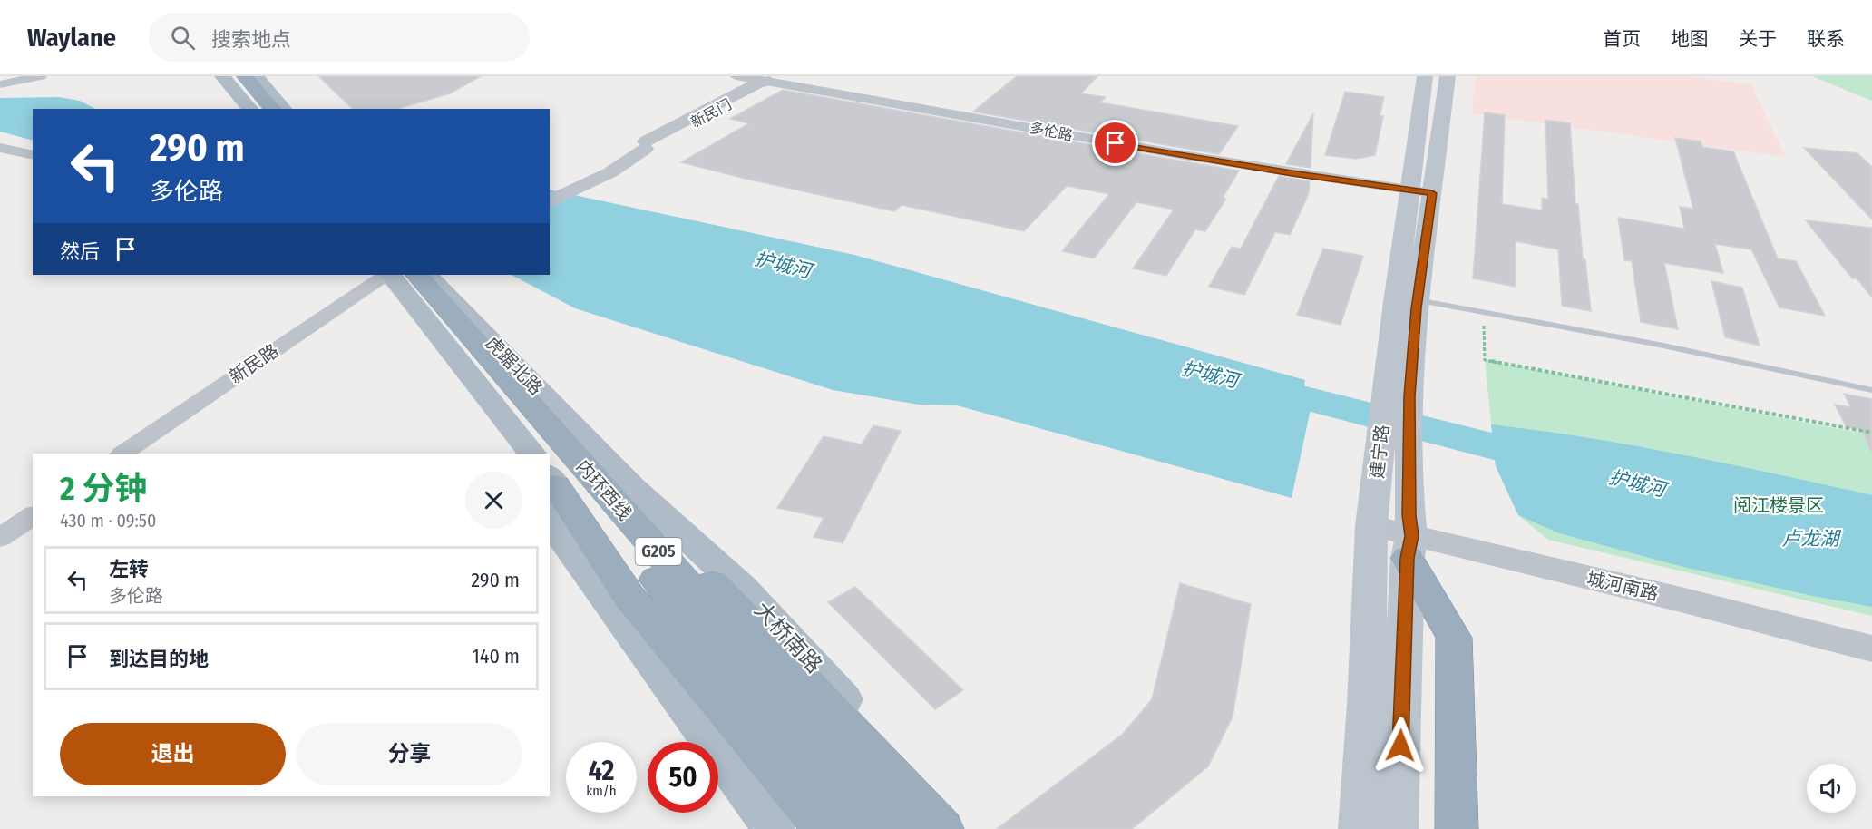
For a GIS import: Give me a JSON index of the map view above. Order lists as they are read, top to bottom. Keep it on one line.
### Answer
{"streets":{"highway":["内环西线","G205"],"main road":["虎踞北路","建宁路","大桥南路"],"street":["新民门","多伦路","新民路","城河南路"]},"crossings":[["新民门","多伦路"],["多伦路","建宁路"],["虎踞北路","大桥南路"],["建宁路","城河南路"]],"water":["护城河","卢龙湖"],"parks":["阅江楼景区"],"page":{"header":"Waylane","search":"搜索地点","nav":["首页","地图","关于","联系"],"turn":["290 m","多伦路"],"then":"然后","heading":["2 分钟","430 m · 09:50"],"list":[{"name":"左转","note":"多伦路","value":"290 m"},{"name":"到达目的地","value":"140 m"}],"buttons":["退出","分享"],"speed":"42 km/h","limit":"50"}}
